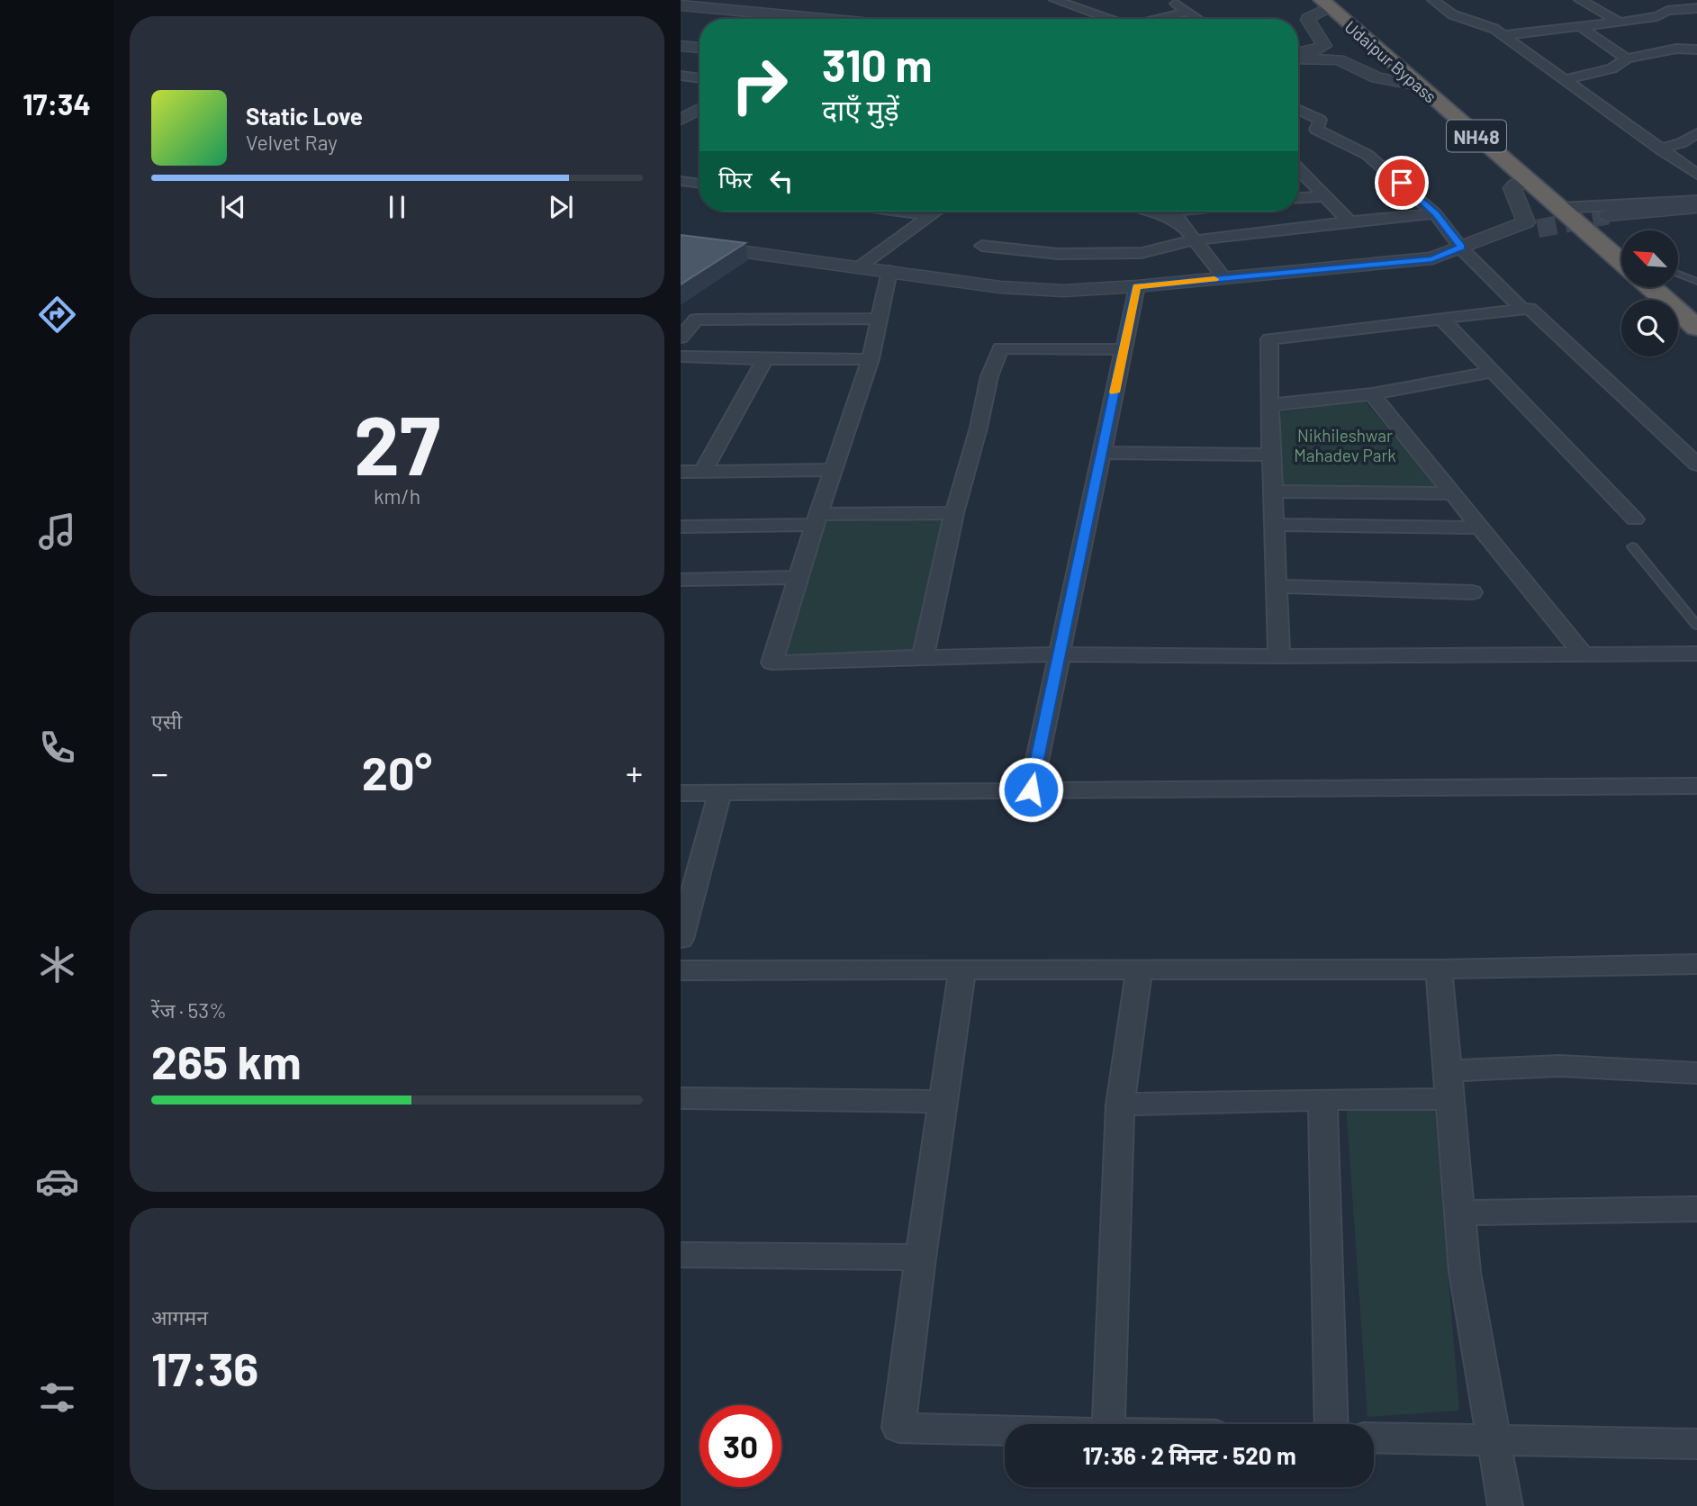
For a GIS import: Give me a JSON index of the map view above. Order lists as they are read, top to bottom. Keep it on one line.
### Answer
{"streets":{"highway":["Udaipur Bypass","NH48"]},"parks":["Nikhileshwar Mahadev Park"],"north":"top left","page":{"tabs":"17:34","turn":["310 m","दाएँ मुड़ें"],"song":["Static Love","Velvet Ray"],"then":"फिर","tile":[["27","km/h"],"एसी",["रेंज · 53%","265 km"],["आगमन","17:36"]],"heat":["−","20°","+"],"limit":"30","trip":"17:36 · 2 मिनट · 520 m"}}
